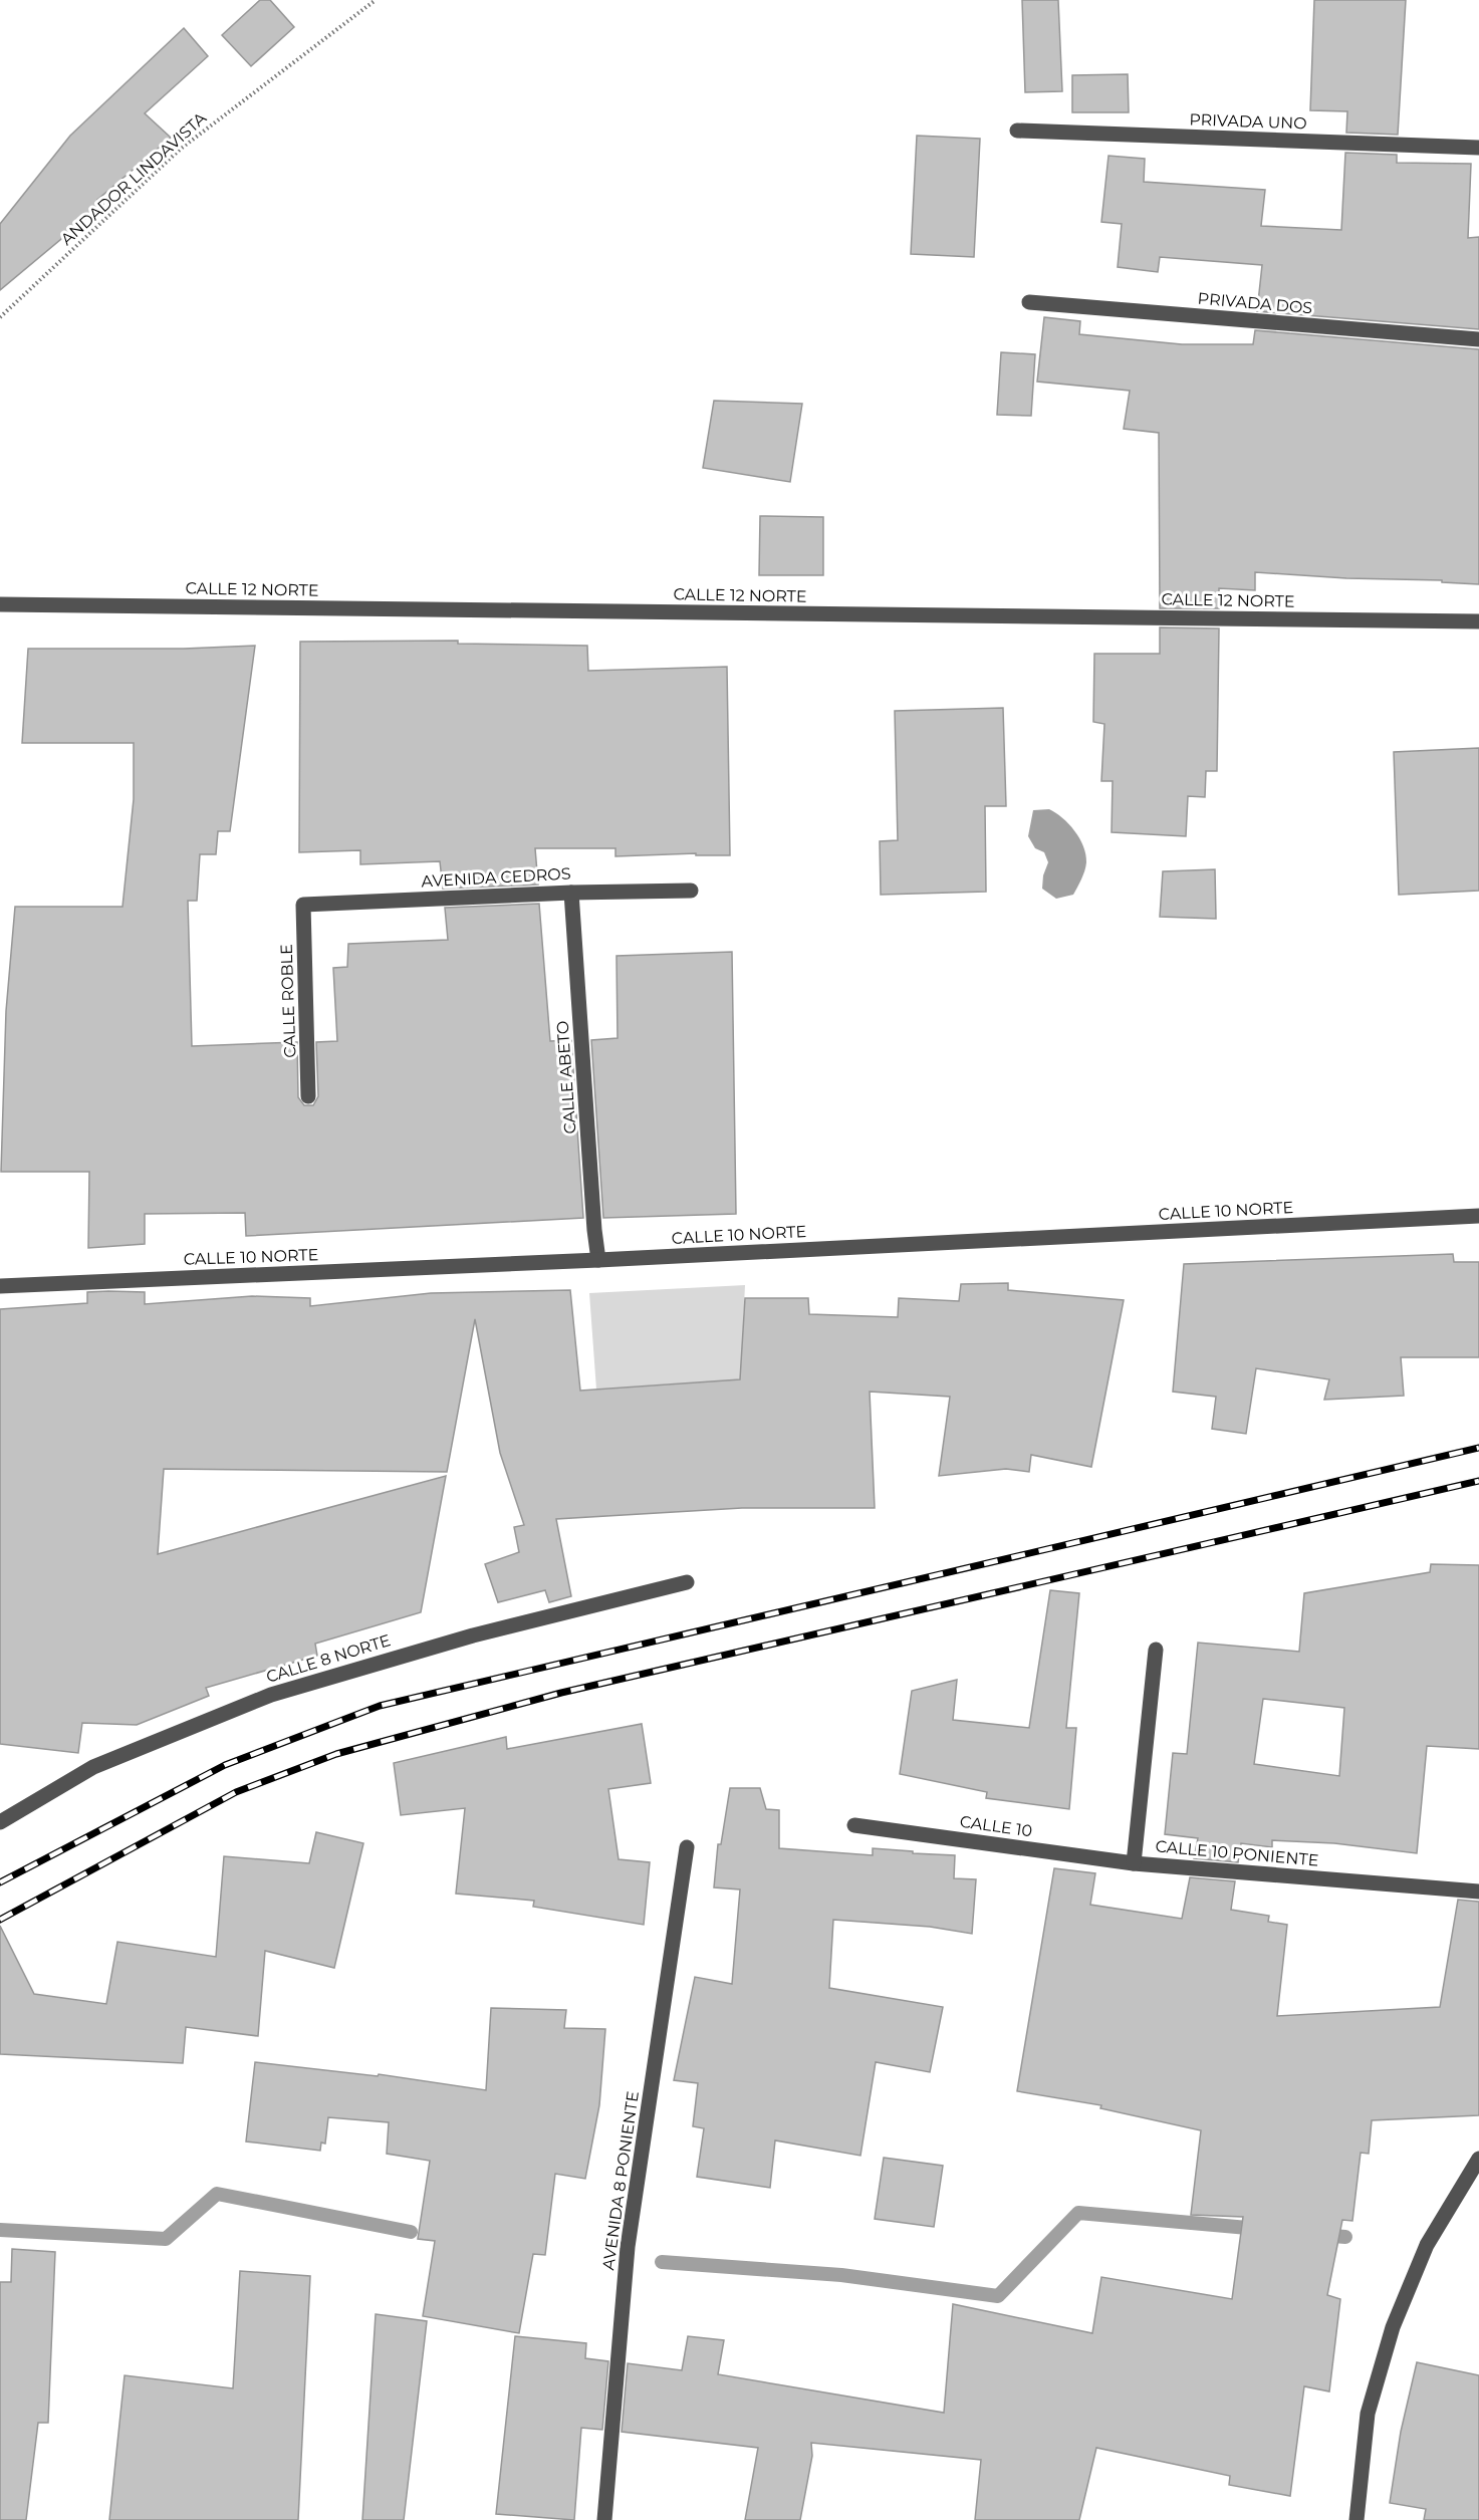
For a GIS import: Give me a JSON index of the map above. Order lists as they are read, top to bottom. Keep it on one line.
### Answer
{"streets":{"street":["PRIVADA UNO","PRIVADA DOS","CALLE 12 NORTE","AVENIDA CEDROS","CALLE ROBLE","CALLE ABETO","CALLE 10 NORTE","CALLE 8 NORTE","CALLE 10","CALLE 10 PONIENTE","AVENIDA 8 PONIENTE"],"path":["ANDADOR LINDAVISTA"]},"crossings":[["AVENIDA CEDROS","CALLE ROBLE"],["AVENIDA CEDROS","CALLE ABETO"],["CALLE ABETO","CALLE 10 NORTE"],["CALLE 10","CALLE 10 PONIENTE"]]}
